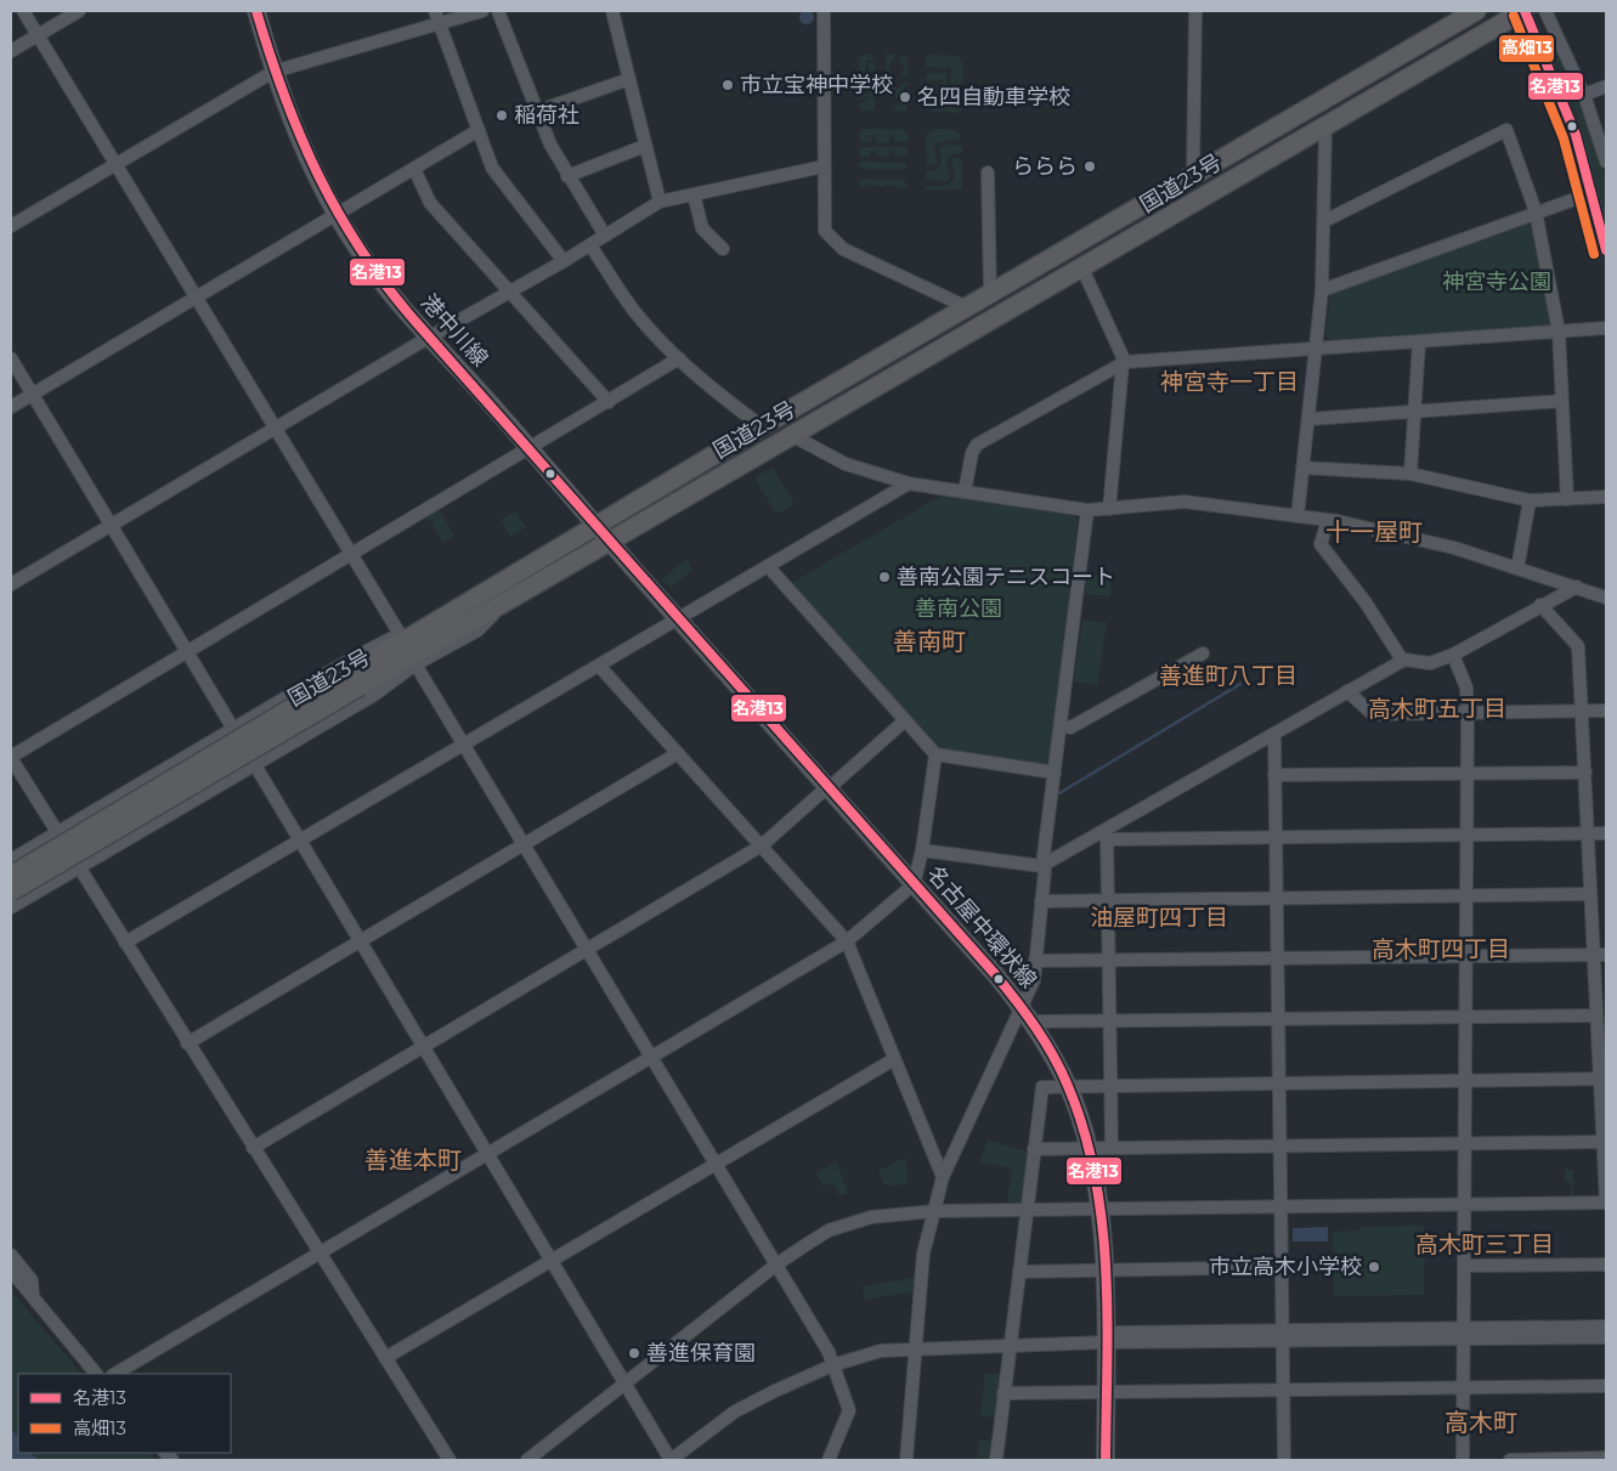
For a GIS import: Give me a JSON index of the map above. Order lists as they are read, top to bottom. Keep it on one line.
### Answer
{"streets":{"highway":["国道23号"],"main road":["港中川線","名古屋中環状線"]},"crossings":[["国道23号","港中川線"],["国道23号","名古屋中環状線"],["港中川線","名古屋中環状線"]],"districts":["神宮寺一丁目","十一屋町","善南町","善進町八丁目","高木町五丁目","油屋町四丁目","高木町四丁目","善進本町","高木町三丁目","高木町"],"parks":["神宮寺公園","善南公園"],"places":["市立宝神中学校","名四自動車学校","稲荷社","ららら","善南公園テニスコート","市立高木小学校","善進保育園"],"lines":["transit line 名港13","transit line 高畑13"],"legend":["名港13","高畑13"]}
